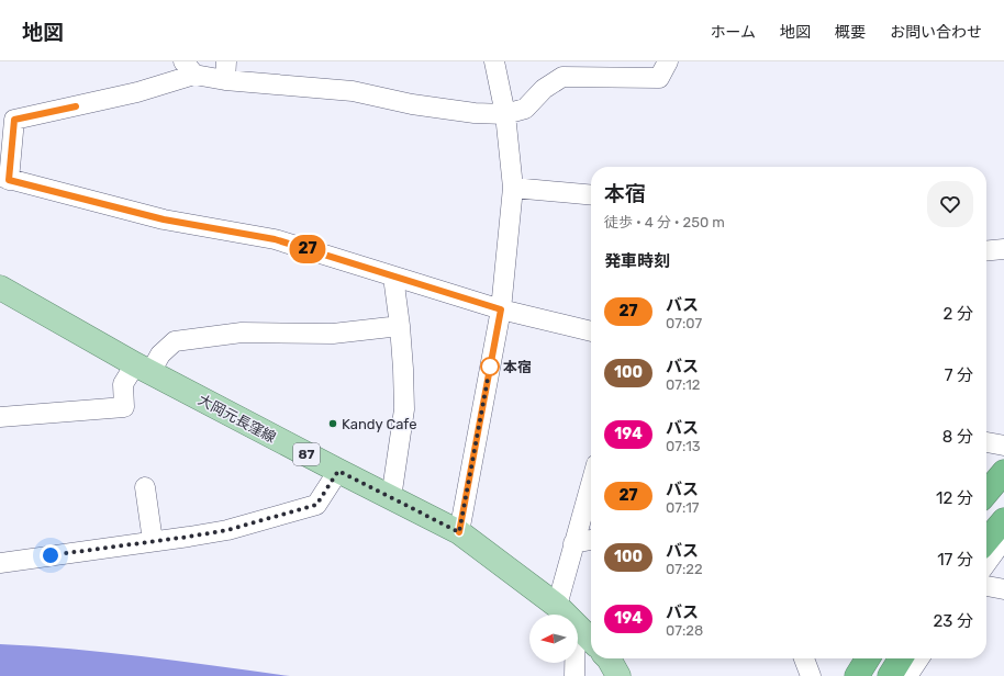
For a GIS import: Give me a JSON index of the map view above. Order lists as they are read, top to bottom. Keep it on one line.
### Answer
{"streets":{"main road":["大岡元長窪線","87"]},"places":["本宿","Kandy Cafe"],"lines":["bus line 27"],"north":"left","page":{"header":"地図","nav":["ホーム","地図","概要","お問い合わせ"],"on_map":"27","heading":[["本宿","徒歩 · 4 分 · 250 m"],"発車時刻"],"list":[{"mark":"27","name":"バス","note":"07:07","value":"2 分"},{"mark":"100","name":"バス","note":"07:12","value":"7 分"},{"mark":"194","name":"バス","note":"07:13","value":"8 分"},{"mark":"27","name":"バス","note":"07:17","value":"12 分"},{"mark":"100","name":"バス","note":"07:22","value":"17 分"},{"mark":"194","name":"バス","note":"07:28","value":"23 分"}]}}
